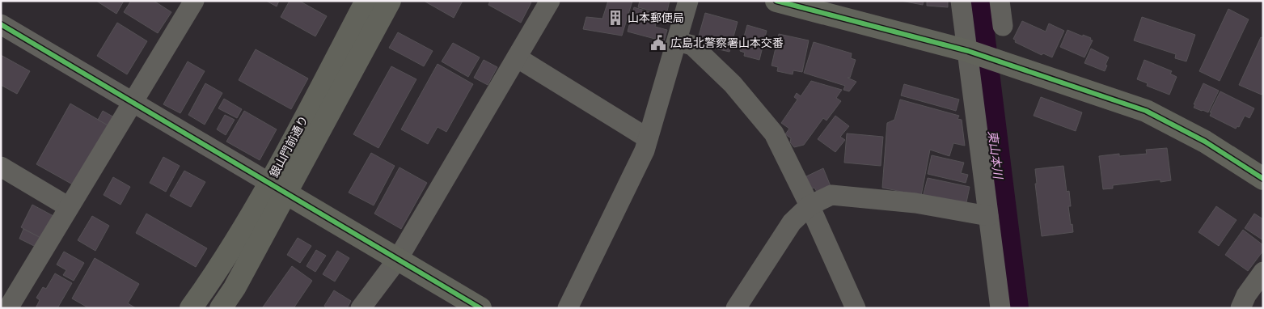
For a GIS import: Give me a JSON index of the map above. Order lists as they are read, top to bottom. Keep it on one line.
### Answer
{"streets":{"street":["銀山門前通り"]},"water":["東山本川"],"places":{"building":["山本郵便局"],"public building":["広島北警察署山本交番"]}}
